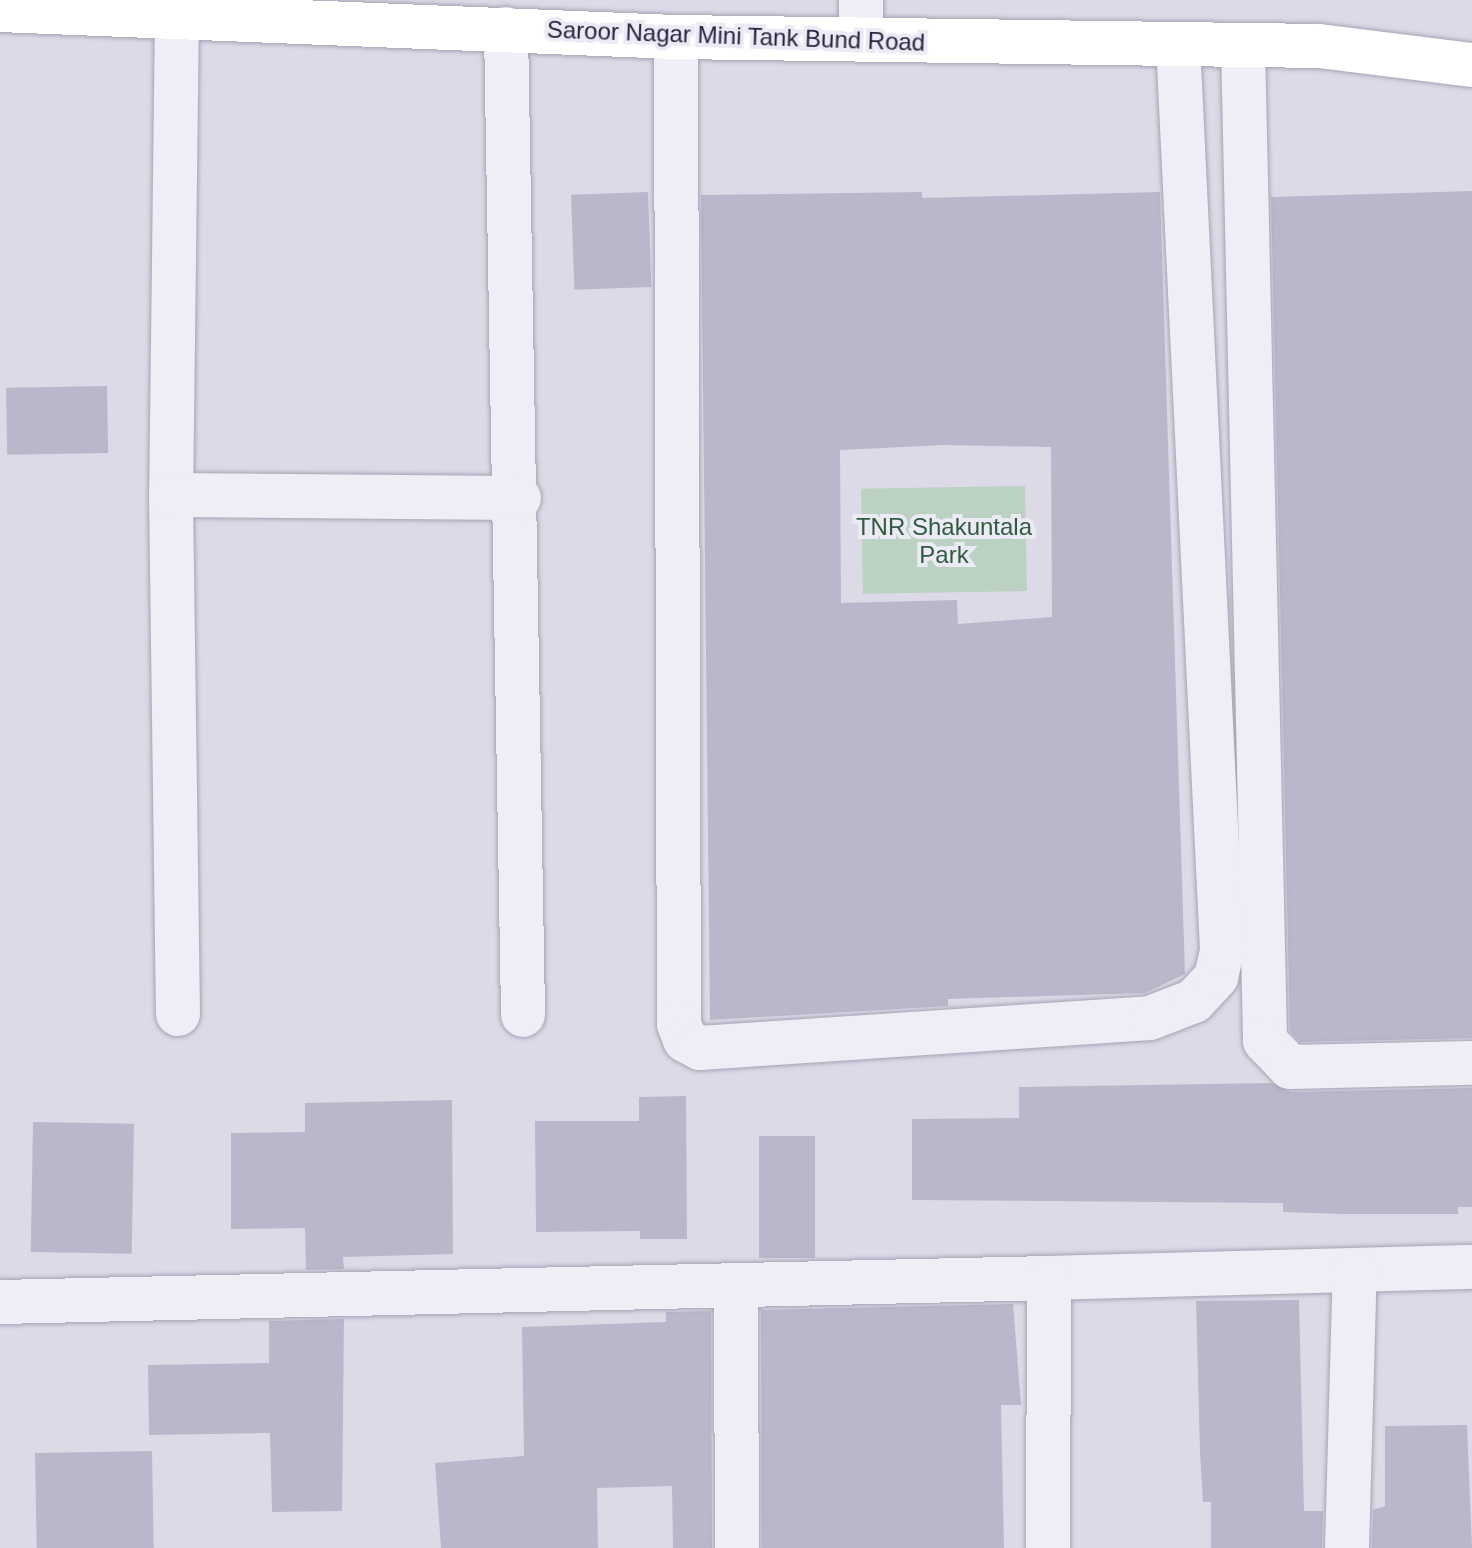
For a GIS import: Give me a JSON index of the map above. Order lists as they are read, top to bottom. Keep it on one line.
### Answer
{"streets":{"main road":["Saroor Nagar Mini Tank Bund Road"]},"parks":["TNR Shakuntala Park"]}
